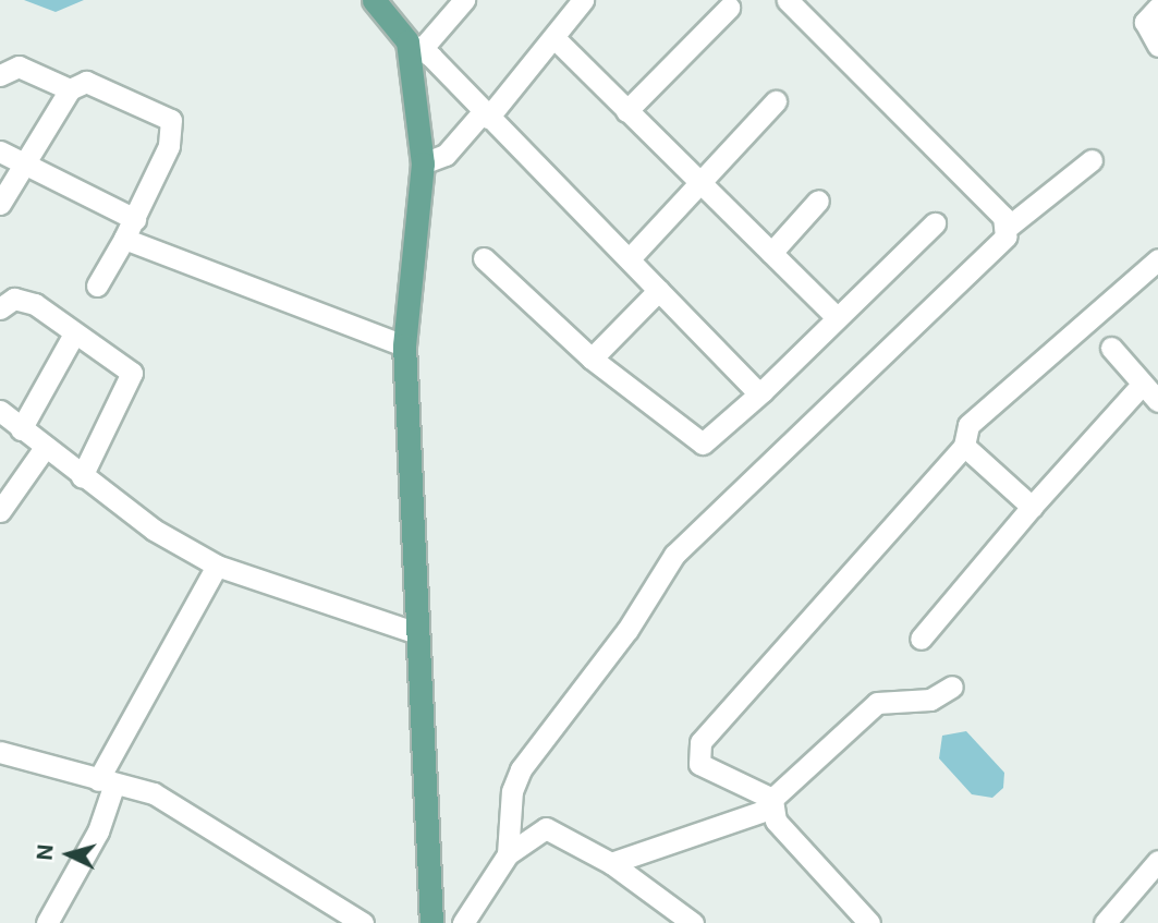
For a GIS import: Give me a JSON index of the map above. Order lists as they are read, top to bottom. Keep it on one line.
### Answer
{"north":"left"}
